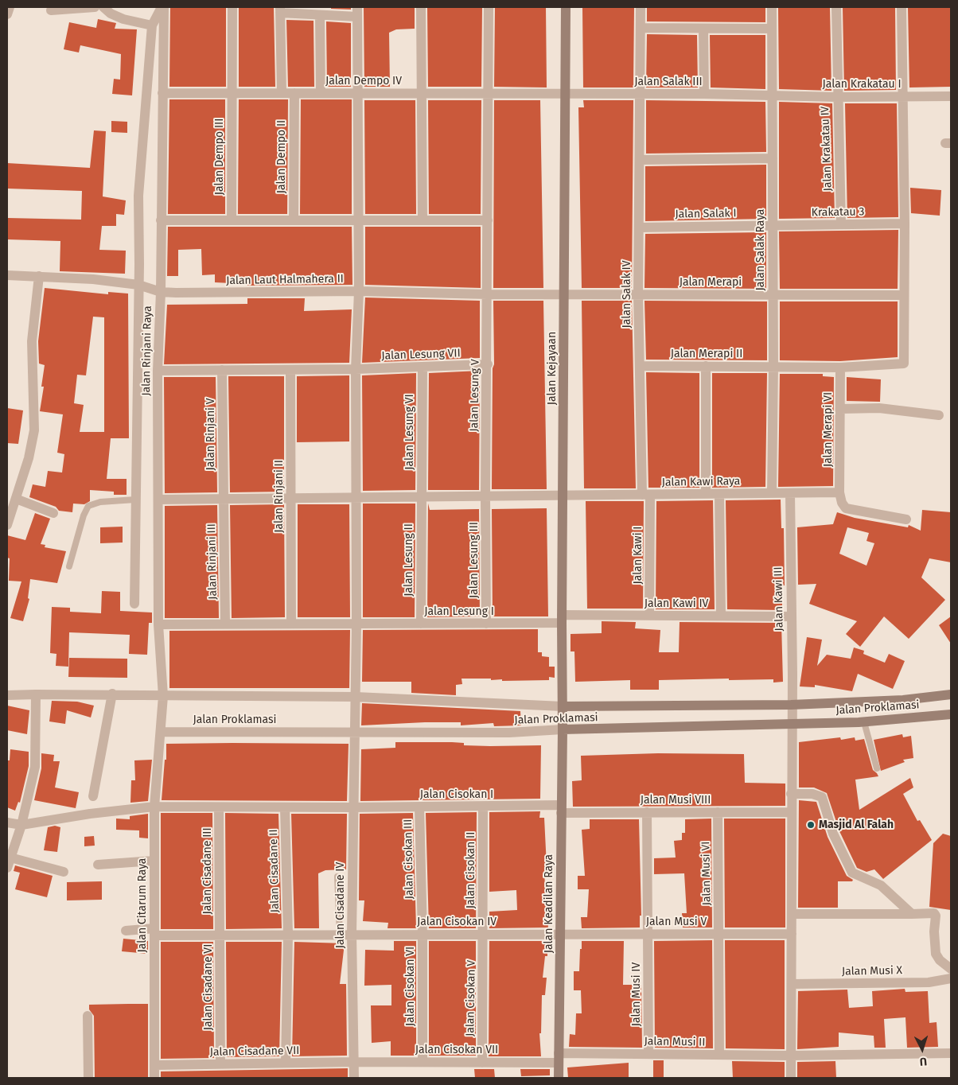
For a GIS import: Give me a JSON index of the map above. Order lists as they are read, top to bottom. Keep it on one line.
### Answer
{"streets":{"street":["Jalan Dempo IV","Jalan Salak III","Jalan Krakatau I","Jalan Krakatau IV","Jalan Dempo III","Jalan Dempo II","Krakatau 3","Jalan Salak I","Jalan Salak Raya","Jalan Laut Halmahera II","Jalan Merapi","Jalan Salak IV","Jalan Rinjani Raya","Jalan Merapi II","Jalan Lesung VII","Jalan Kejayaan","Jalan Lesung V","Jalan Merapi VI","Jalan Lesung VI","Jalan Rinjani V","Jalan Kawi Raya","Jalan Rinjani II","Jalan Kawi I","Jalan Lesung II","Jalan Lesung III","Jalan Rinjani III","Jalan Kawi III","Jalan Kawi IV","Jalan Lesung I","Jalan Proklamasi","Jalan Cisokan I","Jalan Musi VIII","Jalan Cisokan III","Jalan Cisokan II","Jalan Cisadane III","Jalan Cisadane II","Jalan Musi VI","Jalan Keadilan Raya","Jalan Citarum Raya","Jalan Cisadane IV","Jalan Cisokan IV","Jalan Musi V","Jalan Musi X","Jalan Cisokan VI","Jalan Cisadane VI","Jalan Musi IV","Jalan Cisokan V","Jalan Musi II","Jalan Cisokan VII","Jalan Cisadane VII"]},"crossings":[["Jalan Dempo IV","Jalan Salak III"],["Jalan Dempo IV","Jalan Dempo III"],["Jalan Dempo IV","Jalan Dempo II"],["Jalan Dempo IV","Jalan Rinjani Raya"],["Jalan Dempo IV","Jalan Kejayaan"],["Jalan Dempo IV","Jalan Lesung V"],["Jalan Dempo IV","Jalan Cisadane IV"],["Jalan Salak III","Jalan Krakatau I"],["Jalan Salak III","Jalan Salak Raya"],["Jalan Salak III","Jalan Salak IV"],["Jalan Salak III","Jalan Kejayaan"],["Jalan Krakatau I","Jalan Krakatau IV"],["Jalan Krakatau I","Jalan Salak Raya"],["Jalan Krakatau IV","Krakatau 3"],["Krakatau 3","Jalan Salak I"],["Krakatau 3","Jalan Salak Raya"],["Jalan Salak I","Jalan Salak Raya"],["Jalan Salak I","Jalan Salak IV"],["Jalan Salak Raya","Jalan Merapi"],["Jalan Salak Raya","Jalan Merapi II"],["Jalan Salak Raya","Jalan Kawi Raya"],["Jalan Laut Halmahera II","Jalan Merapi"],["Jalan Laut Halmahera II","Jalan Rinjani Raya"],["Jalan Laut Halmahera II","Jalan Kejayaan"],["Jalan Laut Halmahera II","Jalan Lesung V"],["Jalan Laut Halmahera II","Jalan Cisadane IV"],["Jalan Merapi","Jalan Salak IV"],["Jalan Merapi","Jalan Merapi II"],["Jalan Merapi","Jalan Kejayaan"],["Jalan Salak IV","Jalan Merapi II"],["Jalan Salak IV","Jalan Kawi Raya"],["Jalan Salak IV","Jalan Kawi I"],["Jalan Rinjani Raya","Jalan Lesung VII"],["Jalan Rinjani Raya","Jalan Kawi Raya"],["Jalan Rinjani Raya","Jalan Lesung I"],["Jalan Rinjani Raya","Jalan Proklamasi"],["Jalan Rinjani Raya","Jalan Citarum Raya"],["Jalan Merapi II","Jalan Merapi VI"],["Jalan Lesung VII","Jalan Lesung V"],["Jalan Lesung VII","Jalan Lesung VI"],["Jalan Lesung VII","Jalan Rinjani V"],["Jalan Lesung VII","Jalan Rinjani II"],["Jalan Lesung VII","Jalan Cisadane IV"],["Jalan Kejayaan","Jalan Kawi Raya"],["Jalan Kejayaan","Jalan Kawi IV"],["Jalan Kejayaan","Jalan Lesung I"],["Jalan Kejayaan","Jalan Proklamasi"],["Jalan Kejayaan","Jalan Keadilan Raya"],["Jalan Lesung V","Jalan Kawi Raya"],["Jalan Lesung V","Jalan Lesung III"],["Jalan Merapi VI","Jalan Kawi Raya"],["Jalan Lesung VI","Jalan Kawi Raya"],["Jalan Lesung VI","Jalan Lesung II"],["Jalan Rinjani V","Jalan Kawi Raya"],["Jalan Rinjani V","Jalan Rinjani III"],["Jalan Kawi Raya","Jalan Rinjani II"],["Jalan Kawi Raya","Jalan Kawi I"],["Jalan Kawi Raya","Jalan Lesung II"],["Jalan Kawi Raya","Jalan Lesung III"],["Jalan Kawi Raya","Jalan Rinjani III"],["Jalan Kawi Raya","Jalan Kawi III"],["Jalan Kawi Raya","Jalan Cisadane IV"],["Jalan Rinjani II","Jalan Lesung I"],["Jalan Kawi I","Jalan Kawi IV"],["Jalan Lesung II","Jalan Lesung I"],["Jalan Lesung III","Jalan Lesung I"],["Jalan Rinjani III","Jalan Lesung I"],["Jalan Kawi III","Jalan Kawi IV"],["Jalan Kawi III","Jalan Proklamasi"],["Jalan Kawi III","Jalan Musi VIII"],["Jalan Kawi III","Jalan Musi V"],["Jalan Kawi III","Jalan Musi X"],["Jalan Kawi III","Jalan Musi II"],["Jalan Kawi IV","Jalan Lesung I"],["Jalan Lesung I","Jalan Cisadane IV"],["Jalan Proklamasi","Jalan Keadilan Raya"],["Jalan Proklamasi","Jalan Citarum Raya"],["Jalan Proklamasi","Jalan Cisadane IV"],["Jalan Cisokan I","Jalan Musi VIII"],["Jalan Cisokan I","Jalan Cisokan III"],["Jalan Cisokan I","Jalan Cisokan II"],["Jalan Cisokan I","Jalan Cisadane III"],["Jalan Cisokan I","Jalan Cisadane II"],["Jalan Cisokan I","Jalan Keadilan Raya"],["Jalan Cisokan I","Jalan Citarum Raya"],["Jalan Cisokan I","Jalan Cisadane IV"],["Jalan Musi VIII","Jalan Musi VI"],["Jalan Musi VIII","Jalan Keadilan Raya"],["Jalan Musi VIII","Jalan Musi IV"],["Jalan Cisokan III","Jalan Cisokan IV"],["Jalan Cisokan III","Jalan Cisokan VI"],["Jalan Cisokan II","Jalan Cisokan IV"],["Jalan Cisokan II","Jalan Cisokan V"],["Jalan Cisadane III","Jalan Cisokan IV"],["Jalan Cisadane III","Jalan Cisadane VI"],["Jalan Cisadane II","Jalan Cisokan IV"],["Jalan Cisadane II","Jalan Cisadane VII"],["Jalan Musi VI","Jalan Musi V"],["Jalan Musi VI","Jalan Musi II"],["Jalan Keadilan Raya","Jalan Cisokan IV"],["Jalan Keadilan Raya","Jalan Musi V"],["Jalan Keadilan Raya","Jalan Musi II"],["Jalan Keadilan Raya","Jalan Cisokan VII"],["Jalan Citarum Raya","Jalan Cisokan IV"],["Jalan Citarum Raya","Jalan Cisadane VII"],["Jalan Cisadane IV","Jalan Cisokan IV"],["Jalan Cisadane IV","Jalan Cisokan VII"],["Jalan Cisadane IV","Jalan Cisadane VII"],["Jalan Cisokan IV","Jalan Musi V"],["Jalan Cisokan IV","Jalan Cisokan VI"],["Jalan Cisokan IV","Jalan Cisadane VI"],["Jalan Cisokan IV","Jalan Cisokan V"],["Jalan Musi V","Jalan Musi IV"],["Jalan Cisokan VI","Jalan Cisokan VII"],["Jalan Cisadane VI","Jalan Cisadane VII"],["Jalan Musi IV","Jalan Musi II"],["Jalan Cisokan V","Jalan Cisokan VII"],["Jalan Musi II","Jalan Cisokan VII"],["Jalan Cisokan VII","Jalan Cisadane VII"]],"places":["Masjid Al Falah"],"north":"bottom"}
